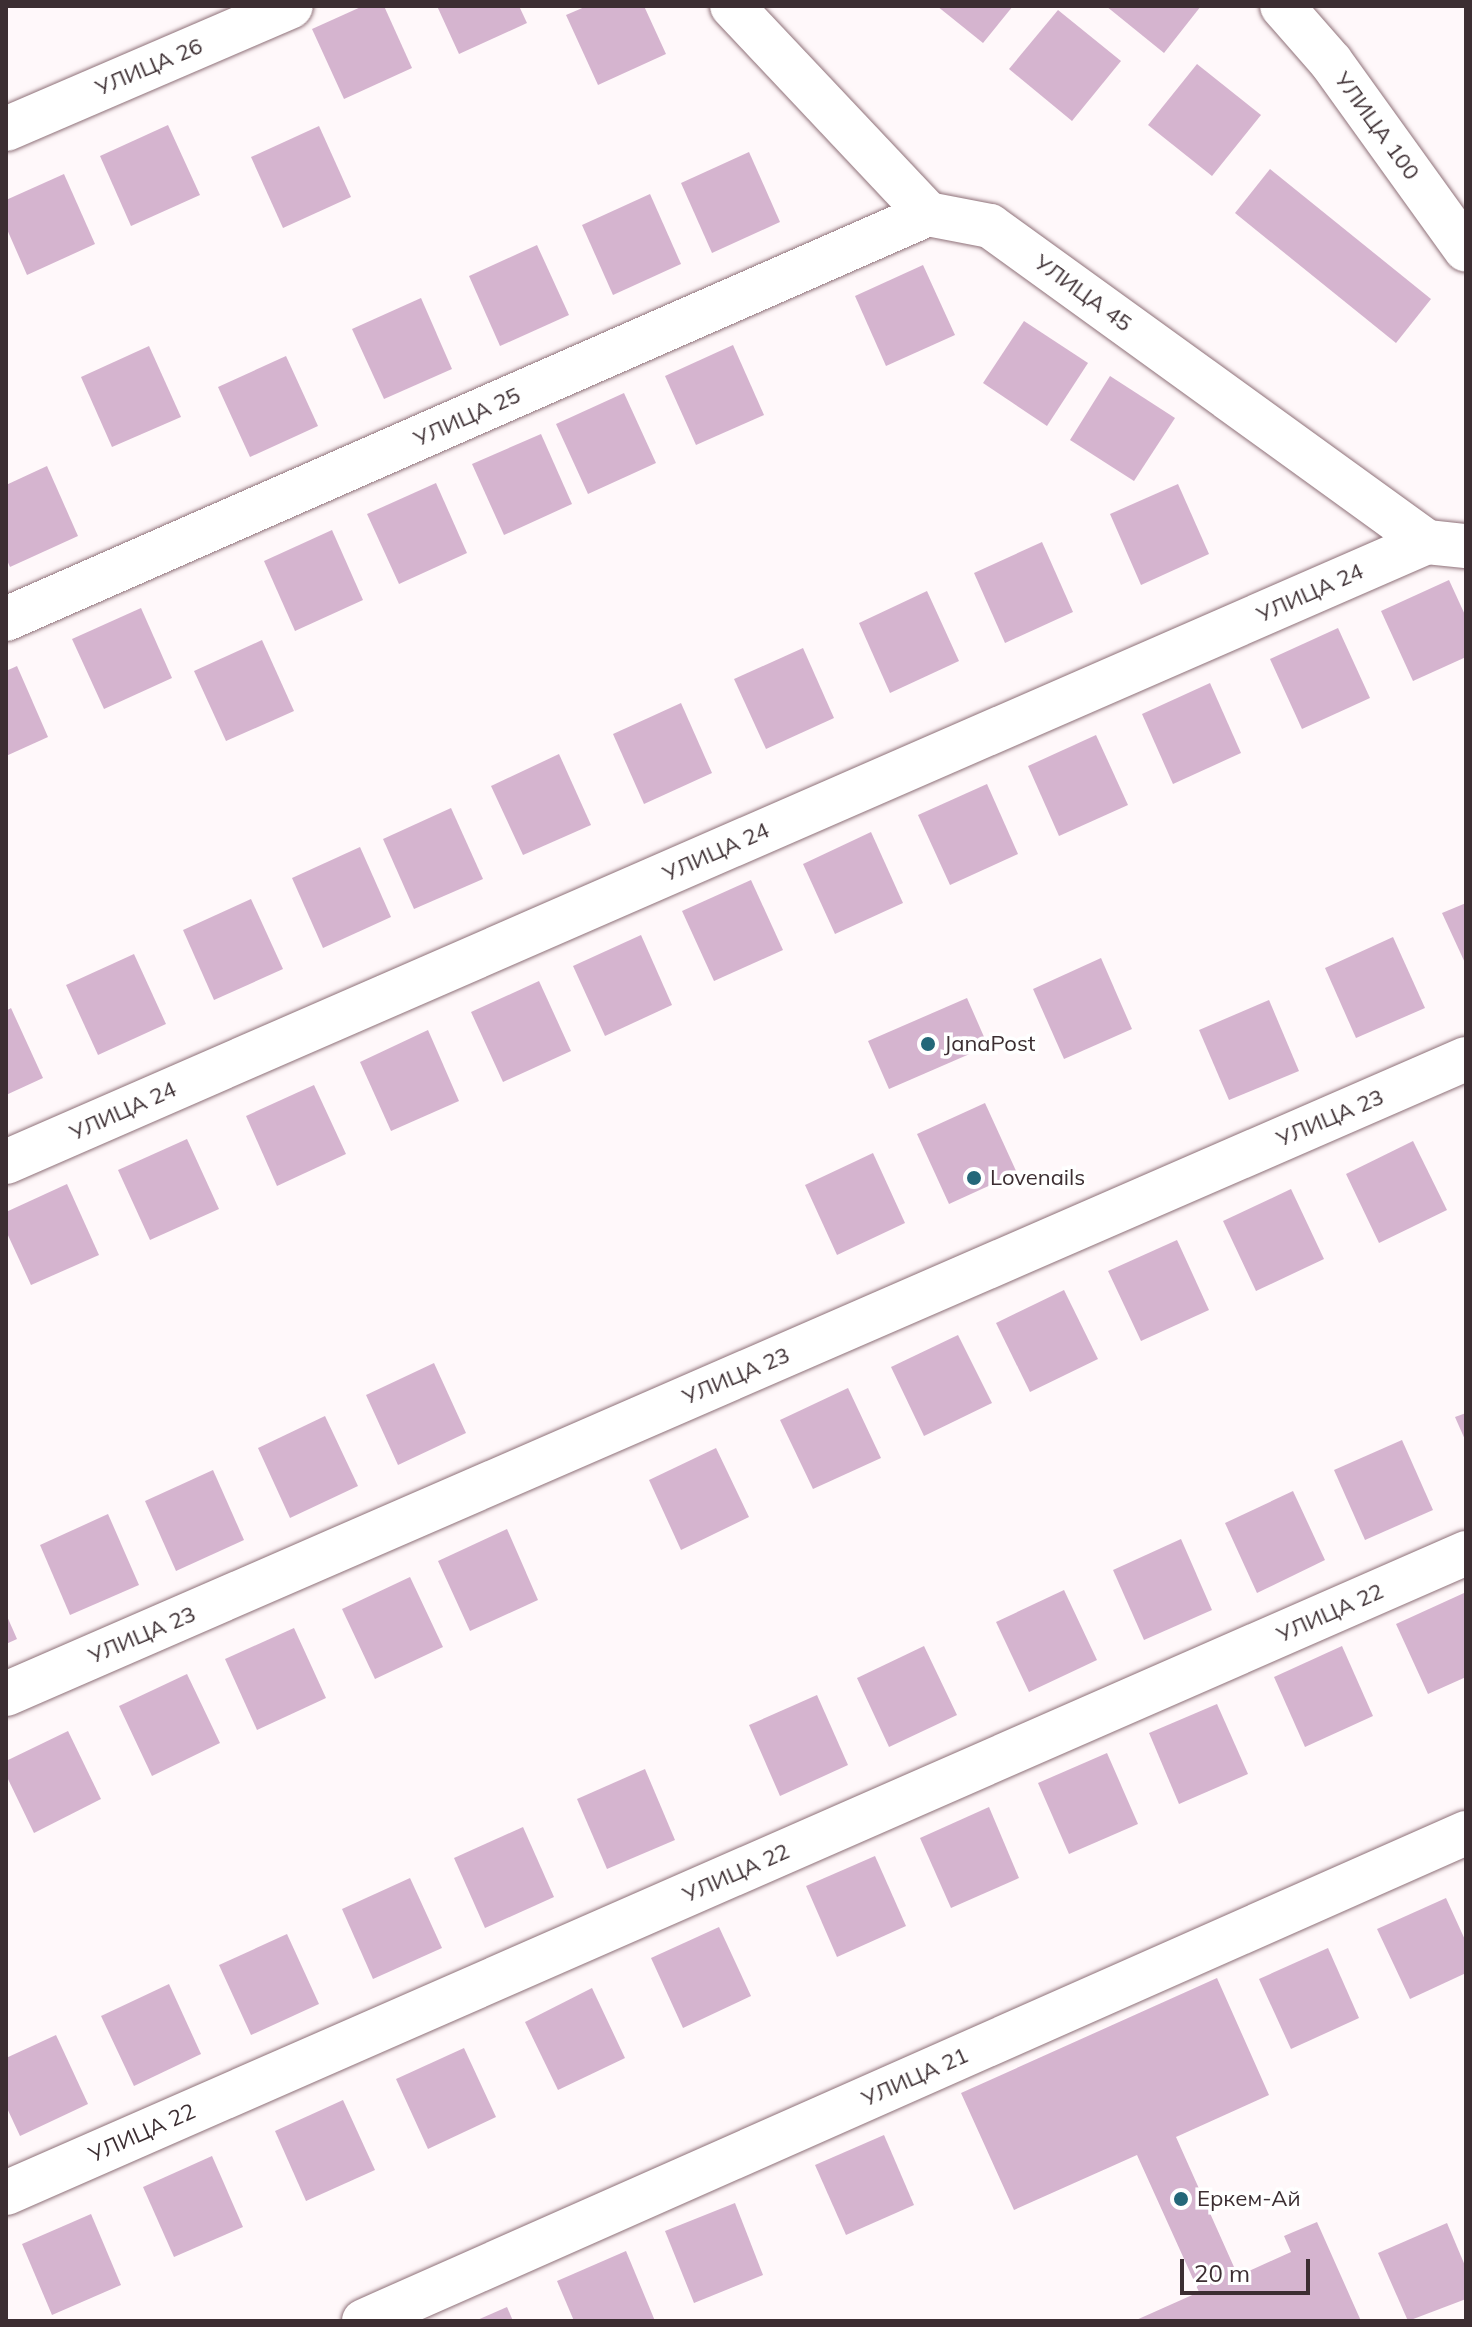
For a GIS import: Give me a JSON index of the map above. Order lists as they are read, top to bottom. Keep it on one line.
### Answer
{"streets":{"street":["УЛИЦА 26","УЛИЦА 100","УЛИЦА 45","УЛИЦА 25","УЛИЦА 24","УЛИЦА 23","УЛИЦА 22","УЛИЦА 21"]},"crossings":[["УЛИЦА 45","УЛИЦА 25"],["УЛИЦА 45","УЛИЦА 24"]],"places":["JanaPost","Lovenails","Еркем-Ай"],"scale_bar":"20 m"}
